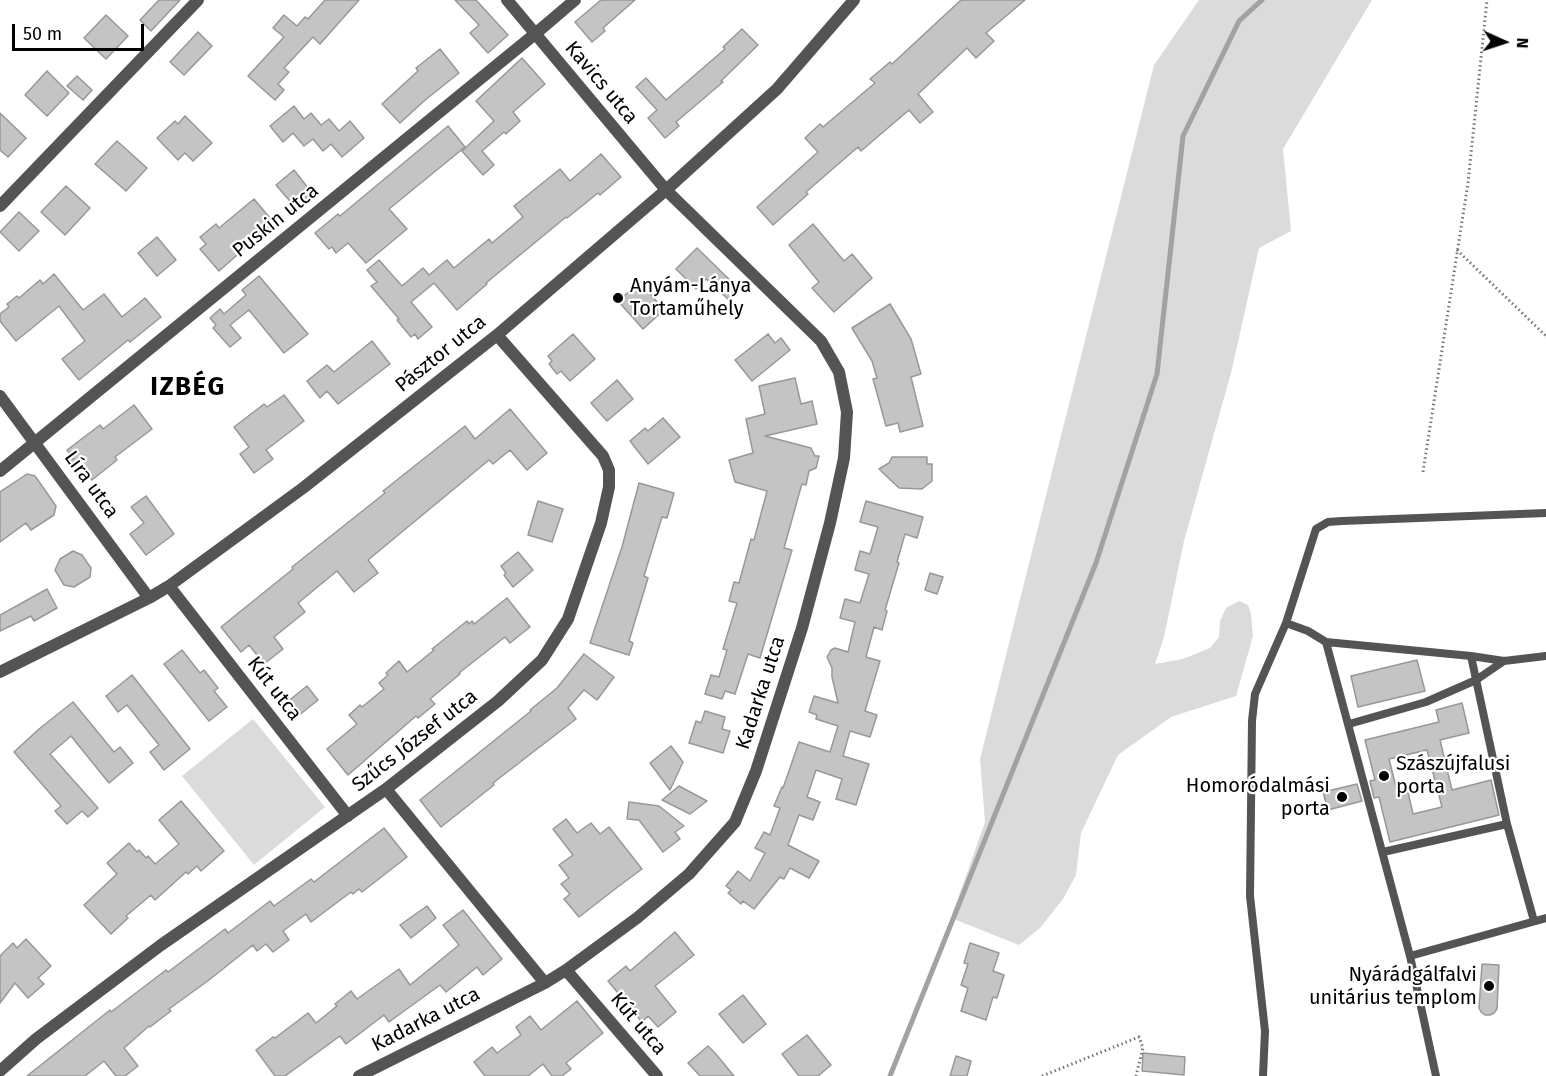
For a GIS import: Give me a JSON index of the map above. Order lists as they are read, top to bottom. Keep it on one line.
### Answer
{"streets":{"street":["Kavics utca","Puskin utca","Pásztor utca","Líra utca","Kút utca","Kadarka utca","Szűcs József utca"]},"crossings":[["Kavics utca","Puskin utca"],["Kavics utca","Pásztor utca"],["Kavics utca","Kadarka utca"],["Puskin utca","Líra utca"],["Pásztor utca","Líra utca"],["Pásztor utca","Kút utca"],["Pásztor utca","Kadarka utca"],["Pásztor utca","Szűcs József utca"],["Kút utca","Kadarka utca"],["Kút utca","Szűcs József utca"]],"districts":["IZBÉG"],"places":["Anyám-Lánya Tortaműhely","Szászújfalusi porta","Homoródalmási porta","Nyárádgálfalvi unitárius templom"],"scale_bar":"50 m","north":"right"}
